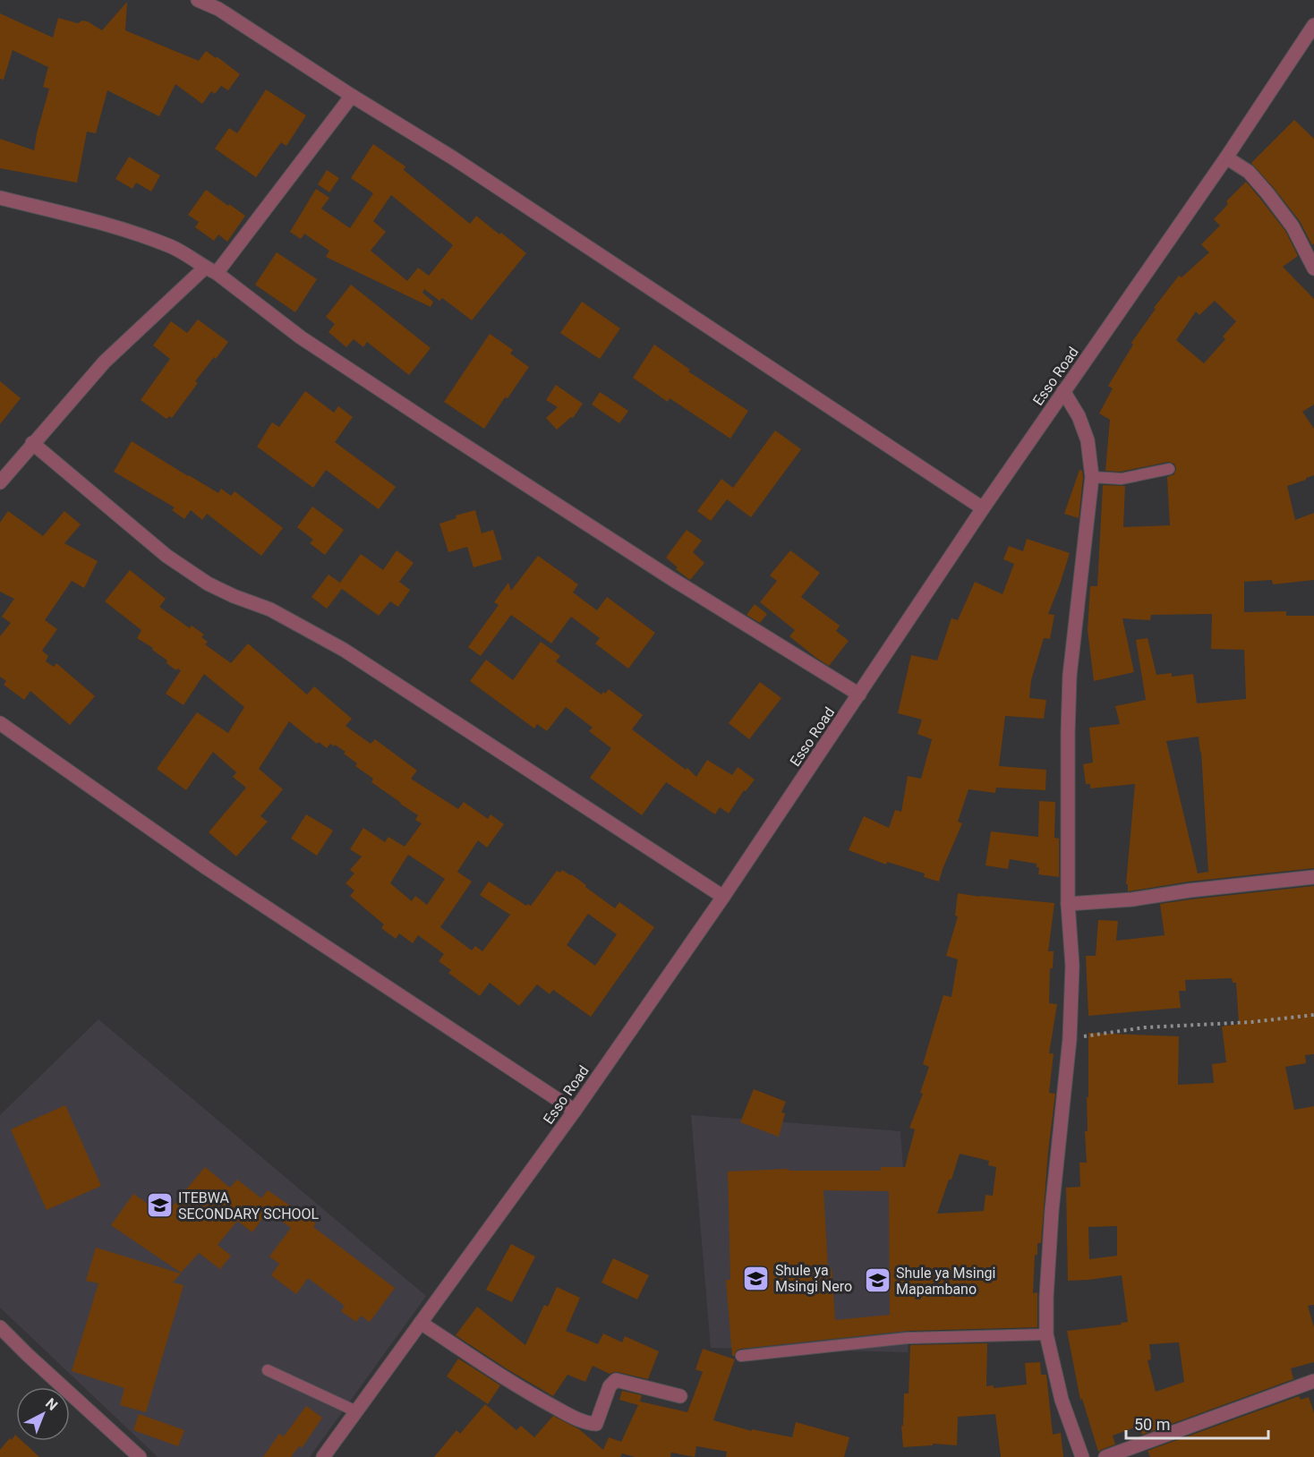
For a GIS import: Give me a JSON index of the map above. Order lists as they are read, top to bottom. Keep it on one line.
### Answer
{"streets":{"street":["Esso Road"]},"places":{"school or university":["ITEBWA SECONDARY SCHOOL","Shule ya Msingi Nero","Shule ya Msingi Mapambano"]},"scale_bar":"50 m","north":"top right"}
